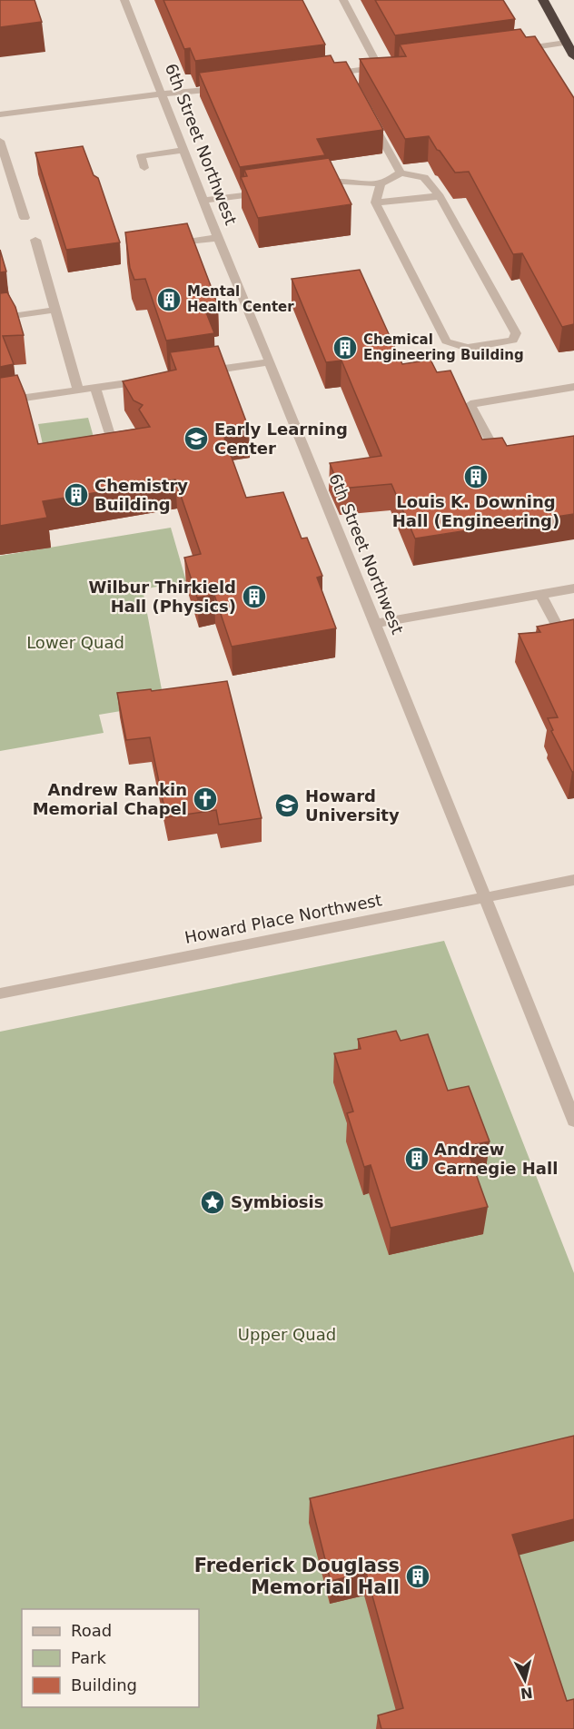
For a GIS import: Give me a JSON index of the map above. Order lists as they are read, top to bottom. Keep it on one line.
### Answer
{"streets":{"street":["6th Street Northwest","Howard Place Northwest"]},"crossings":[["6th Street Northwest","Howard Place Northwest"]],"parks":["Lower Quad","Upper Quad"],"places":{"building":["Mental Health Center","Chemical Engineering Building","Louis K. Downing Hall (Engineering)","Chemistry Building","Wilbur Thirkield Hall (Physics)","Andrew Carnegie Hall","Frederick Douglass Memorial Hall"],"school or university":["Early Learning Center","Howard University"],"church":["Andrew Rankin Memorial Chapel"],"place":["Symbiosis"]},"legend":["Road","Park","Building"],"north":"bottom"}
